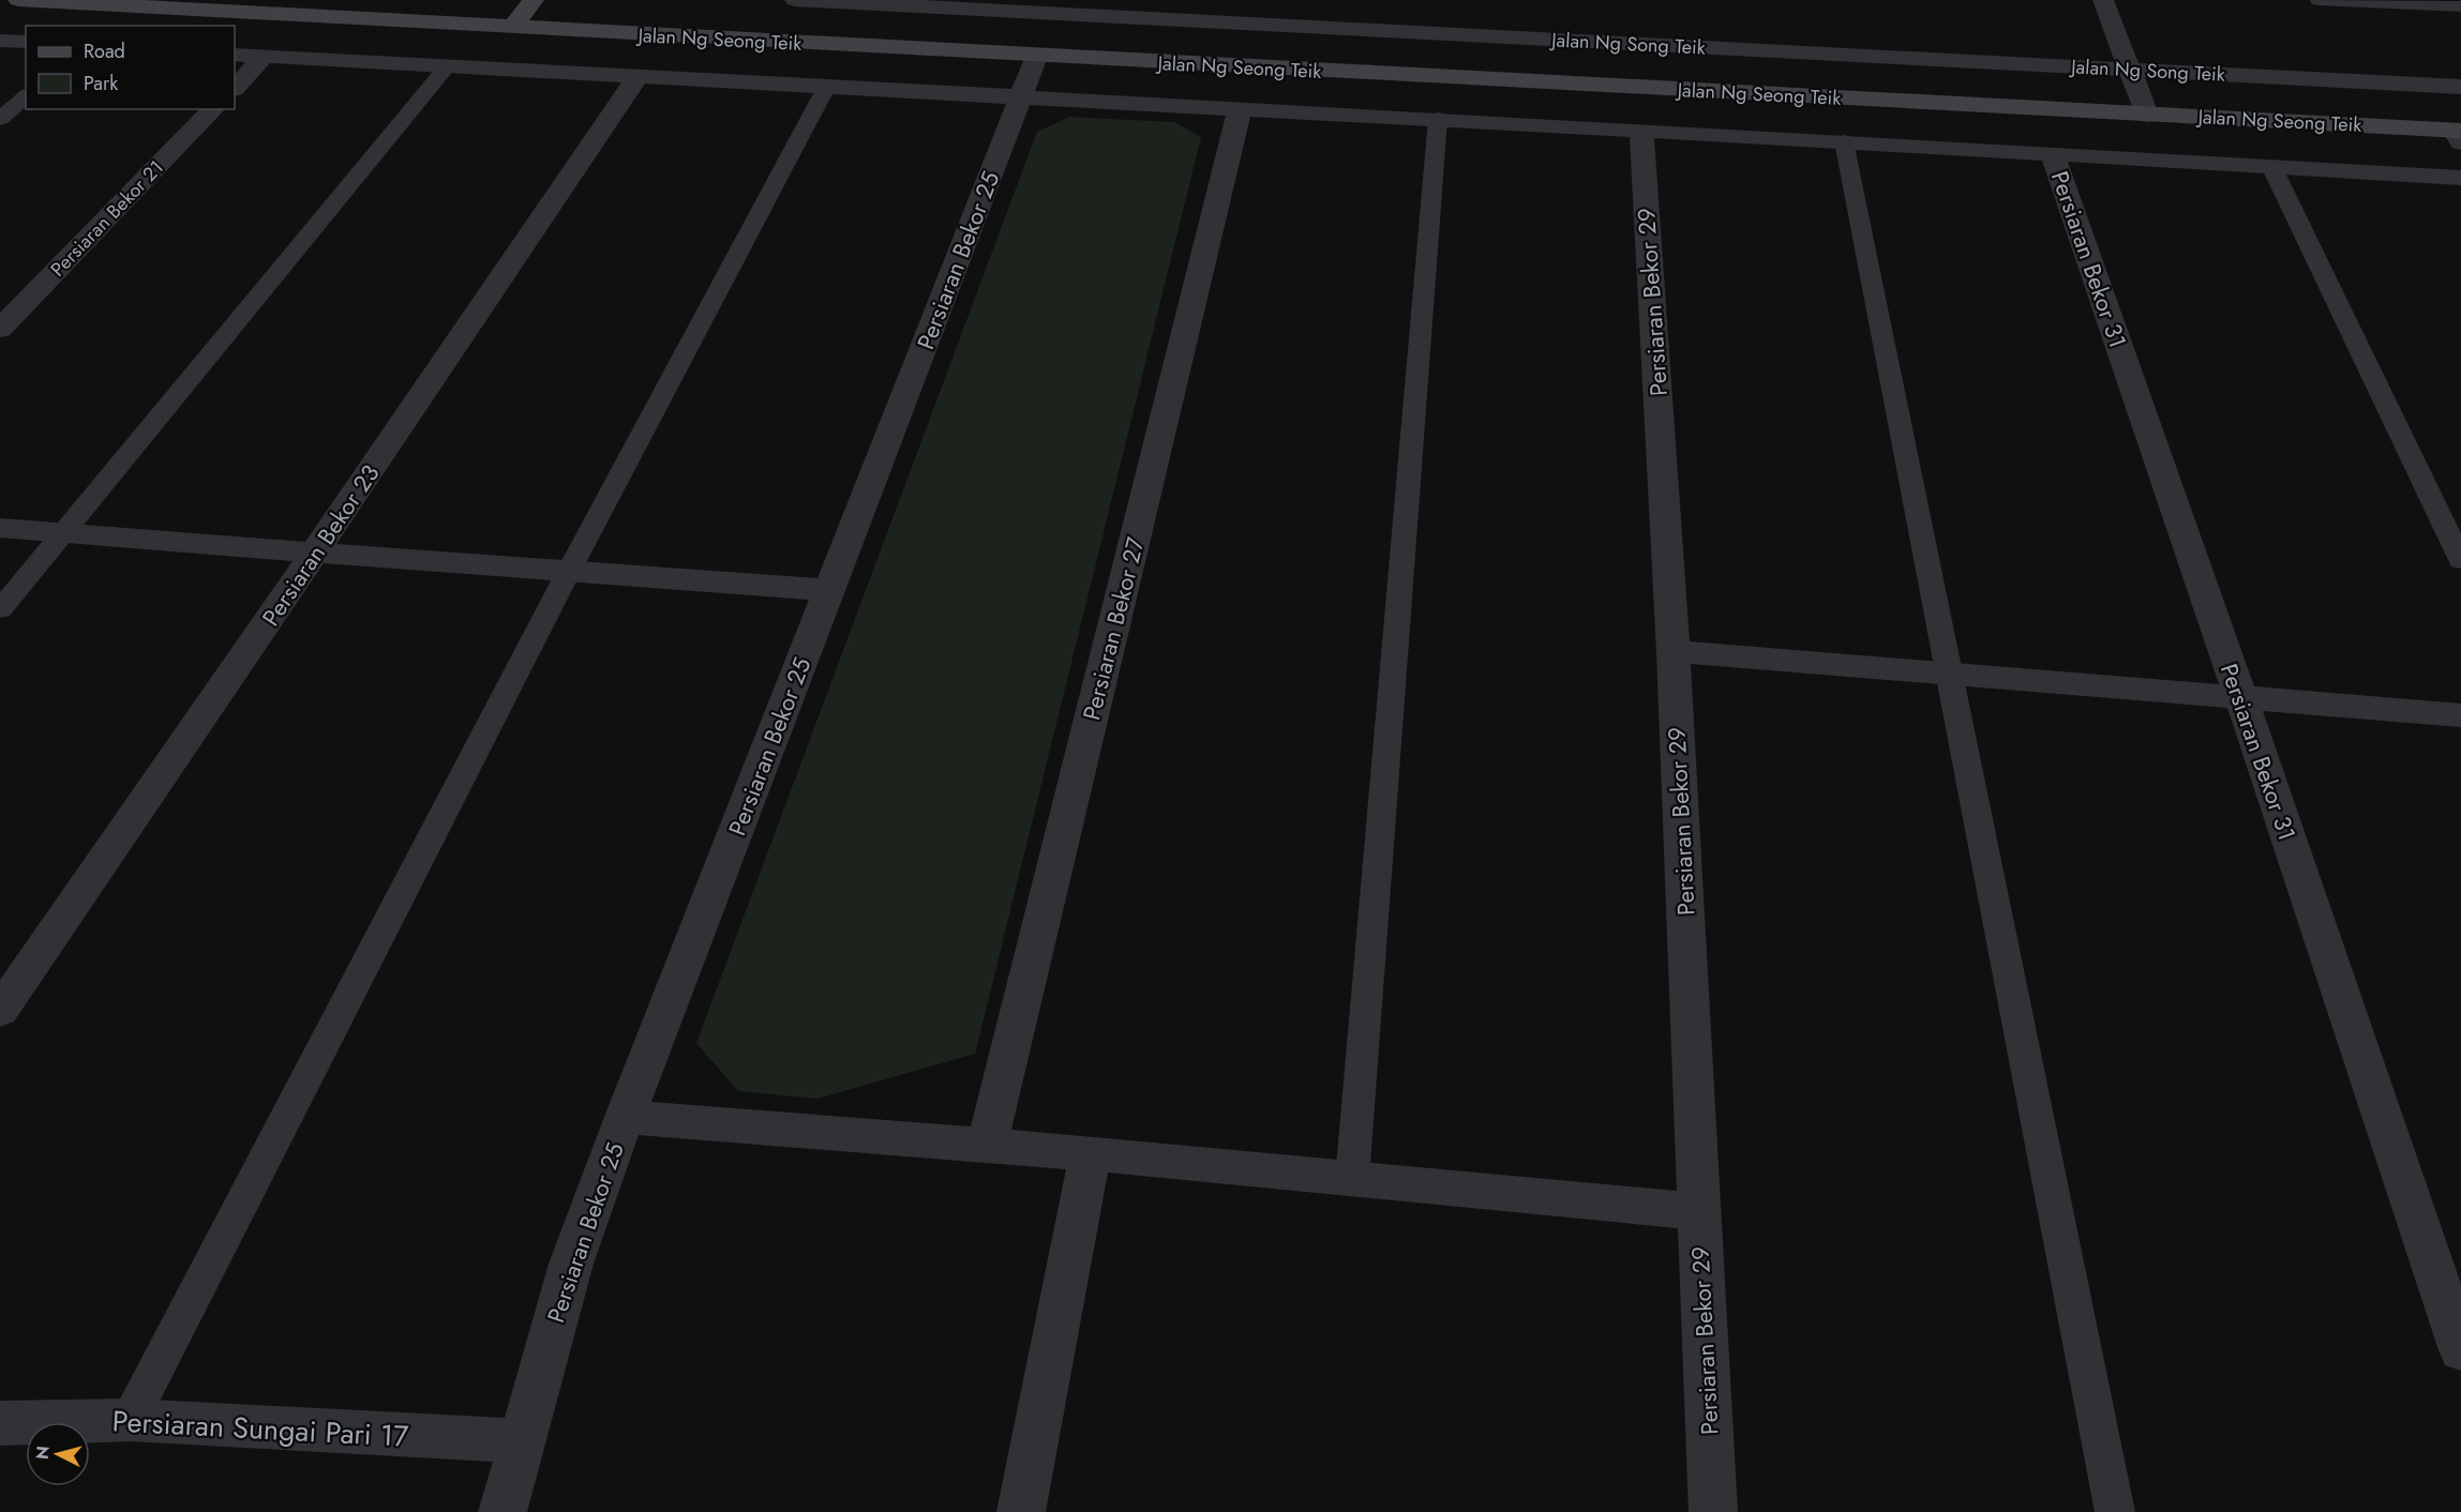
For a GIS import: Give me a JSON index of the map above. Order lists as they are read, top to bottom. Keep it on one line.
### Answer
{"streets":{"main road":["Jalan Ng Seong Teik"],"street":["Jalan Ng Song Teik","Persiaran Bekor 21","Persiaran Bekor 31","Persiaran Bekor 25","Persiaran Bekor 29","Persiaran Bekor 23","Persiaran Bekor 27","Persiaran Sungai Pari 17"]},"crossings":[["Jalan Ng Seong Teik","Persiaran Bekor 31"],["Jalan Ng Seong Teik","Persiaran Bekor 25"],["Jalan Ng Seong Teik","Persiaran Bekor 29"],["Jalan Ng Seong Teik","Persiaran Bekor 23"],["Jalan Ng Seong Teik","Persiaran Bekor 27"],["Persiaran Bekor 25","Persiaran Sungai Pari 17"]],"legend":["Road","Park"],"north":"left"}
